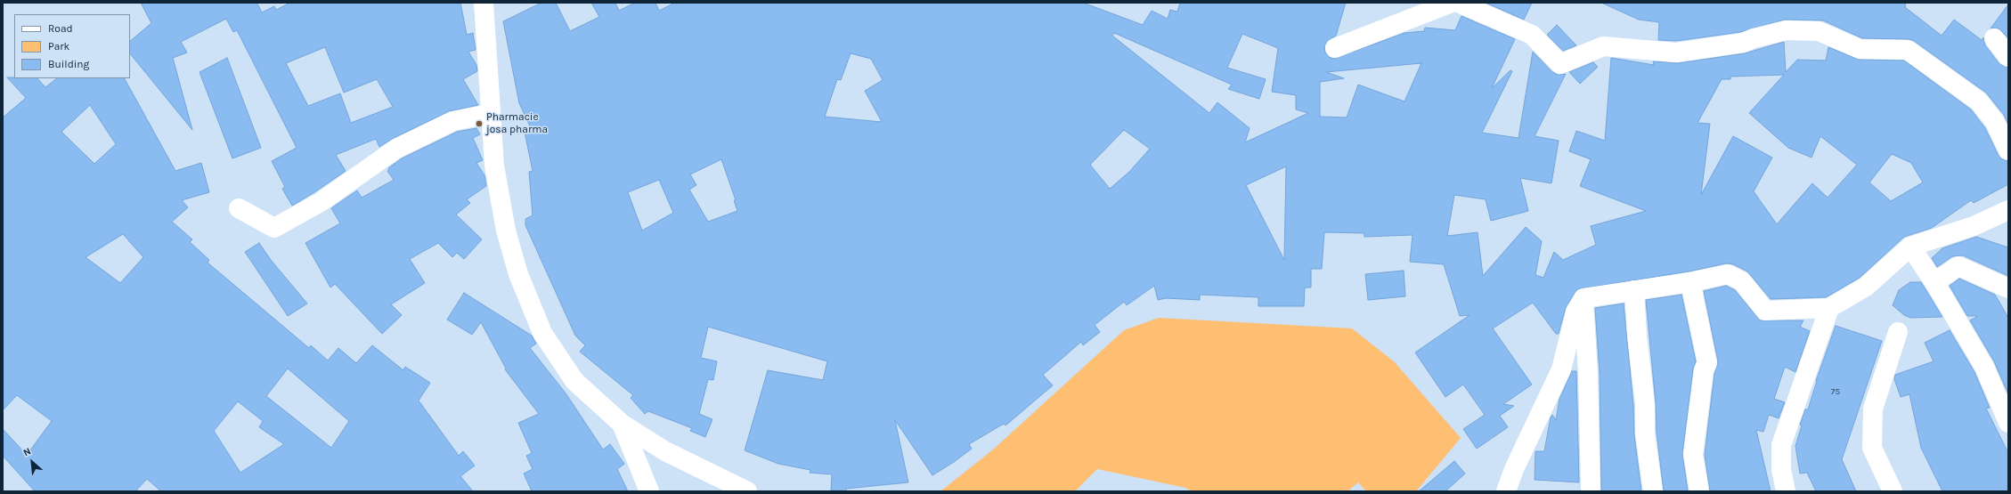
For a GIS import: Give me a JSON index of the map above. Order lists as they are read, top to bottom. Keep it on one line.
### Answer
{"places":["Pharmacie josa pharma"],"house_numbers":["75"],"legend":["Road","Park","Building"],"north":"top left"}
